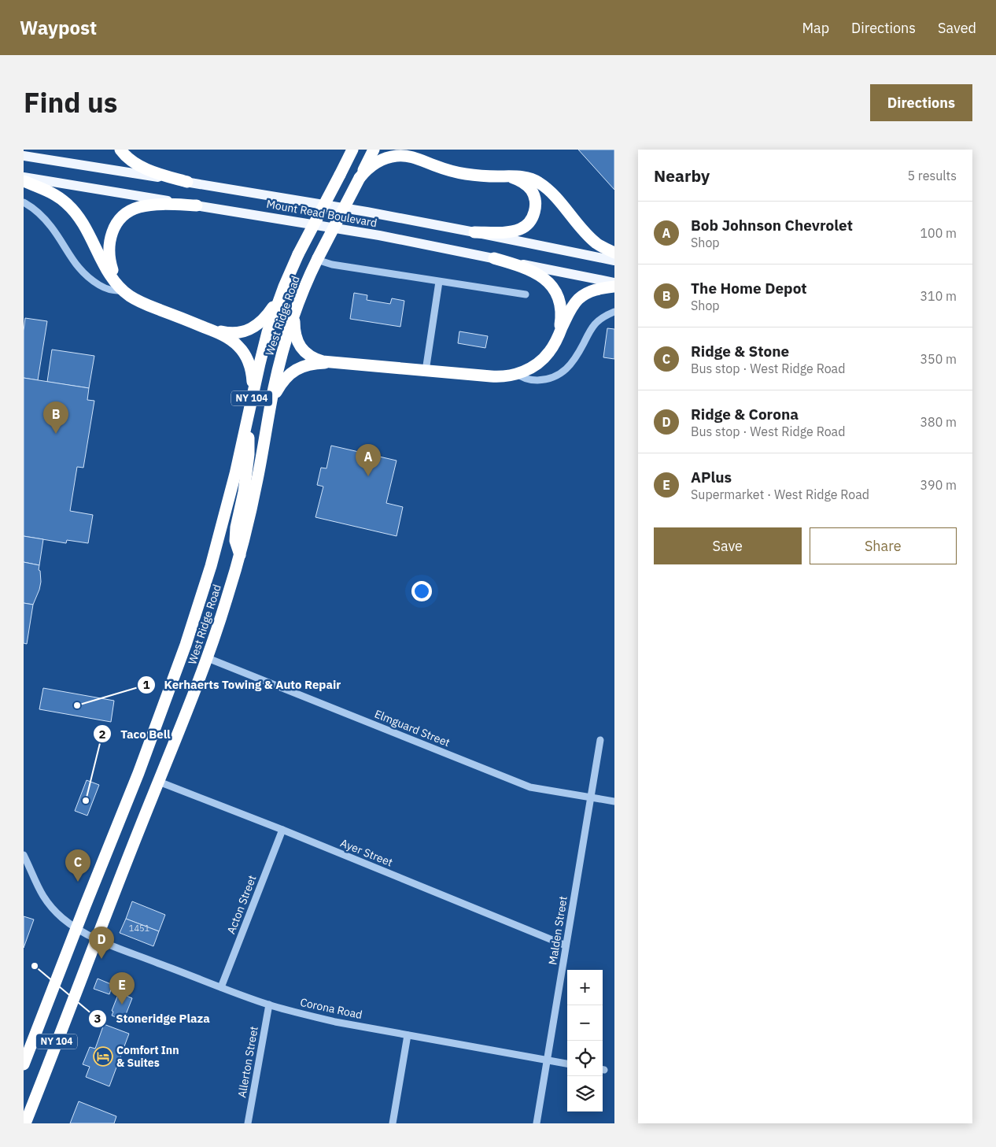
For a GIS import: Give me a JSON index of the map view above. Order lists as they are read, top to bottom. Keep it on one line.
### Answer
{"streets":{"highway":["West Ridge Road","NY 104"],"main road":["Mount Read Boulevard"],"street":["Elmguard Street","Ayer Street","Acton Street","Malden Street","Corona Road","Allerton Street"]},"crossings":[["West Ridge Road","Elmguard Street"],["West Ridge Road","Ayer Street"],["West Ridge Road","Corona Road"],["Elmguard Street","Malden Street"],["Ayer Street","Acton Street"],["Ayer Street","Malden Street"],["Acton Street","Corona Road"],["Malden Street","Corona Road"],["Corona Road","Allerton Street"]],"places":{"other":["Kerhaerts Towing & Auto Repair","Taco Bell","Stoneridge Plaza"],"hotel":["Comfort Inn & Suites"]},"house_numbers":["1451"],"page":{"header":"Waypost","nav":["Map","Directions","Saved"],"title":"Find us","buttons":["Directions",["Save","Share"]],"heading":["Nearby","5 results"],"list":[{"mark":"A","name":"Bob Johnson Chevrolet","note":"Shop","value":"100 m"},{"mark":"B","name":"The Home Depot","note":"Shop","value":"310 m"},{"mark":"C","name":"Ridge & Stone","note":"Bus stop · West Ridge Road","value":"350 m"},{"mark":"D","name":"Ridge & Corona","note":"Bus stop · West Ridge Road","value":"380 m"},{"mark":"E","name":"APlus","note":"Supermarket · West Ridge Road","value":"390 m"}],"pins":["B","A","C","D","E"],"map_buttons":["+","−"]}}
